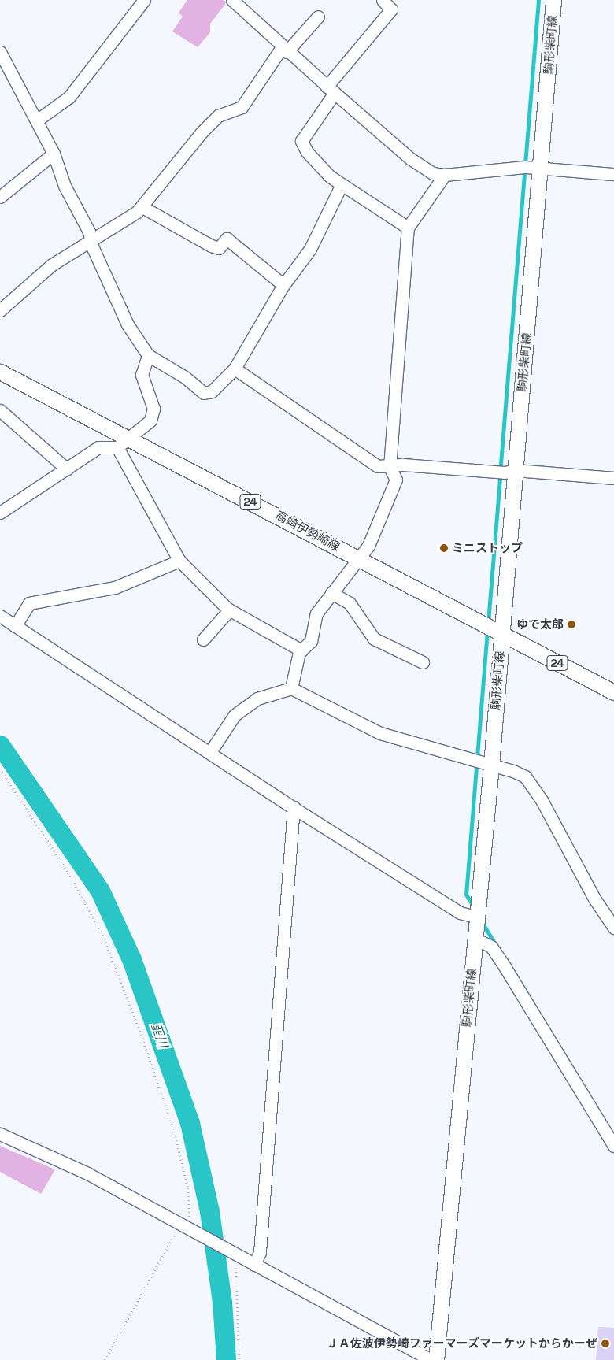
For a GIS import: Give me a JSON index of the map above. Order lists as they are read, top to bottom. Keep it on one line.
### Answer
{"streets":{"main road":["駒形柴町線","24","高崎伊勢崎線"]},"crossings":[["駒形柴町線","高崎伊勢崎線"]],"water":["韮川"],"places":["ミニストップ","ゆで太郎","ＪＡ佐波伊勢崎ファーマーズマーケットからかーぜ"]}
